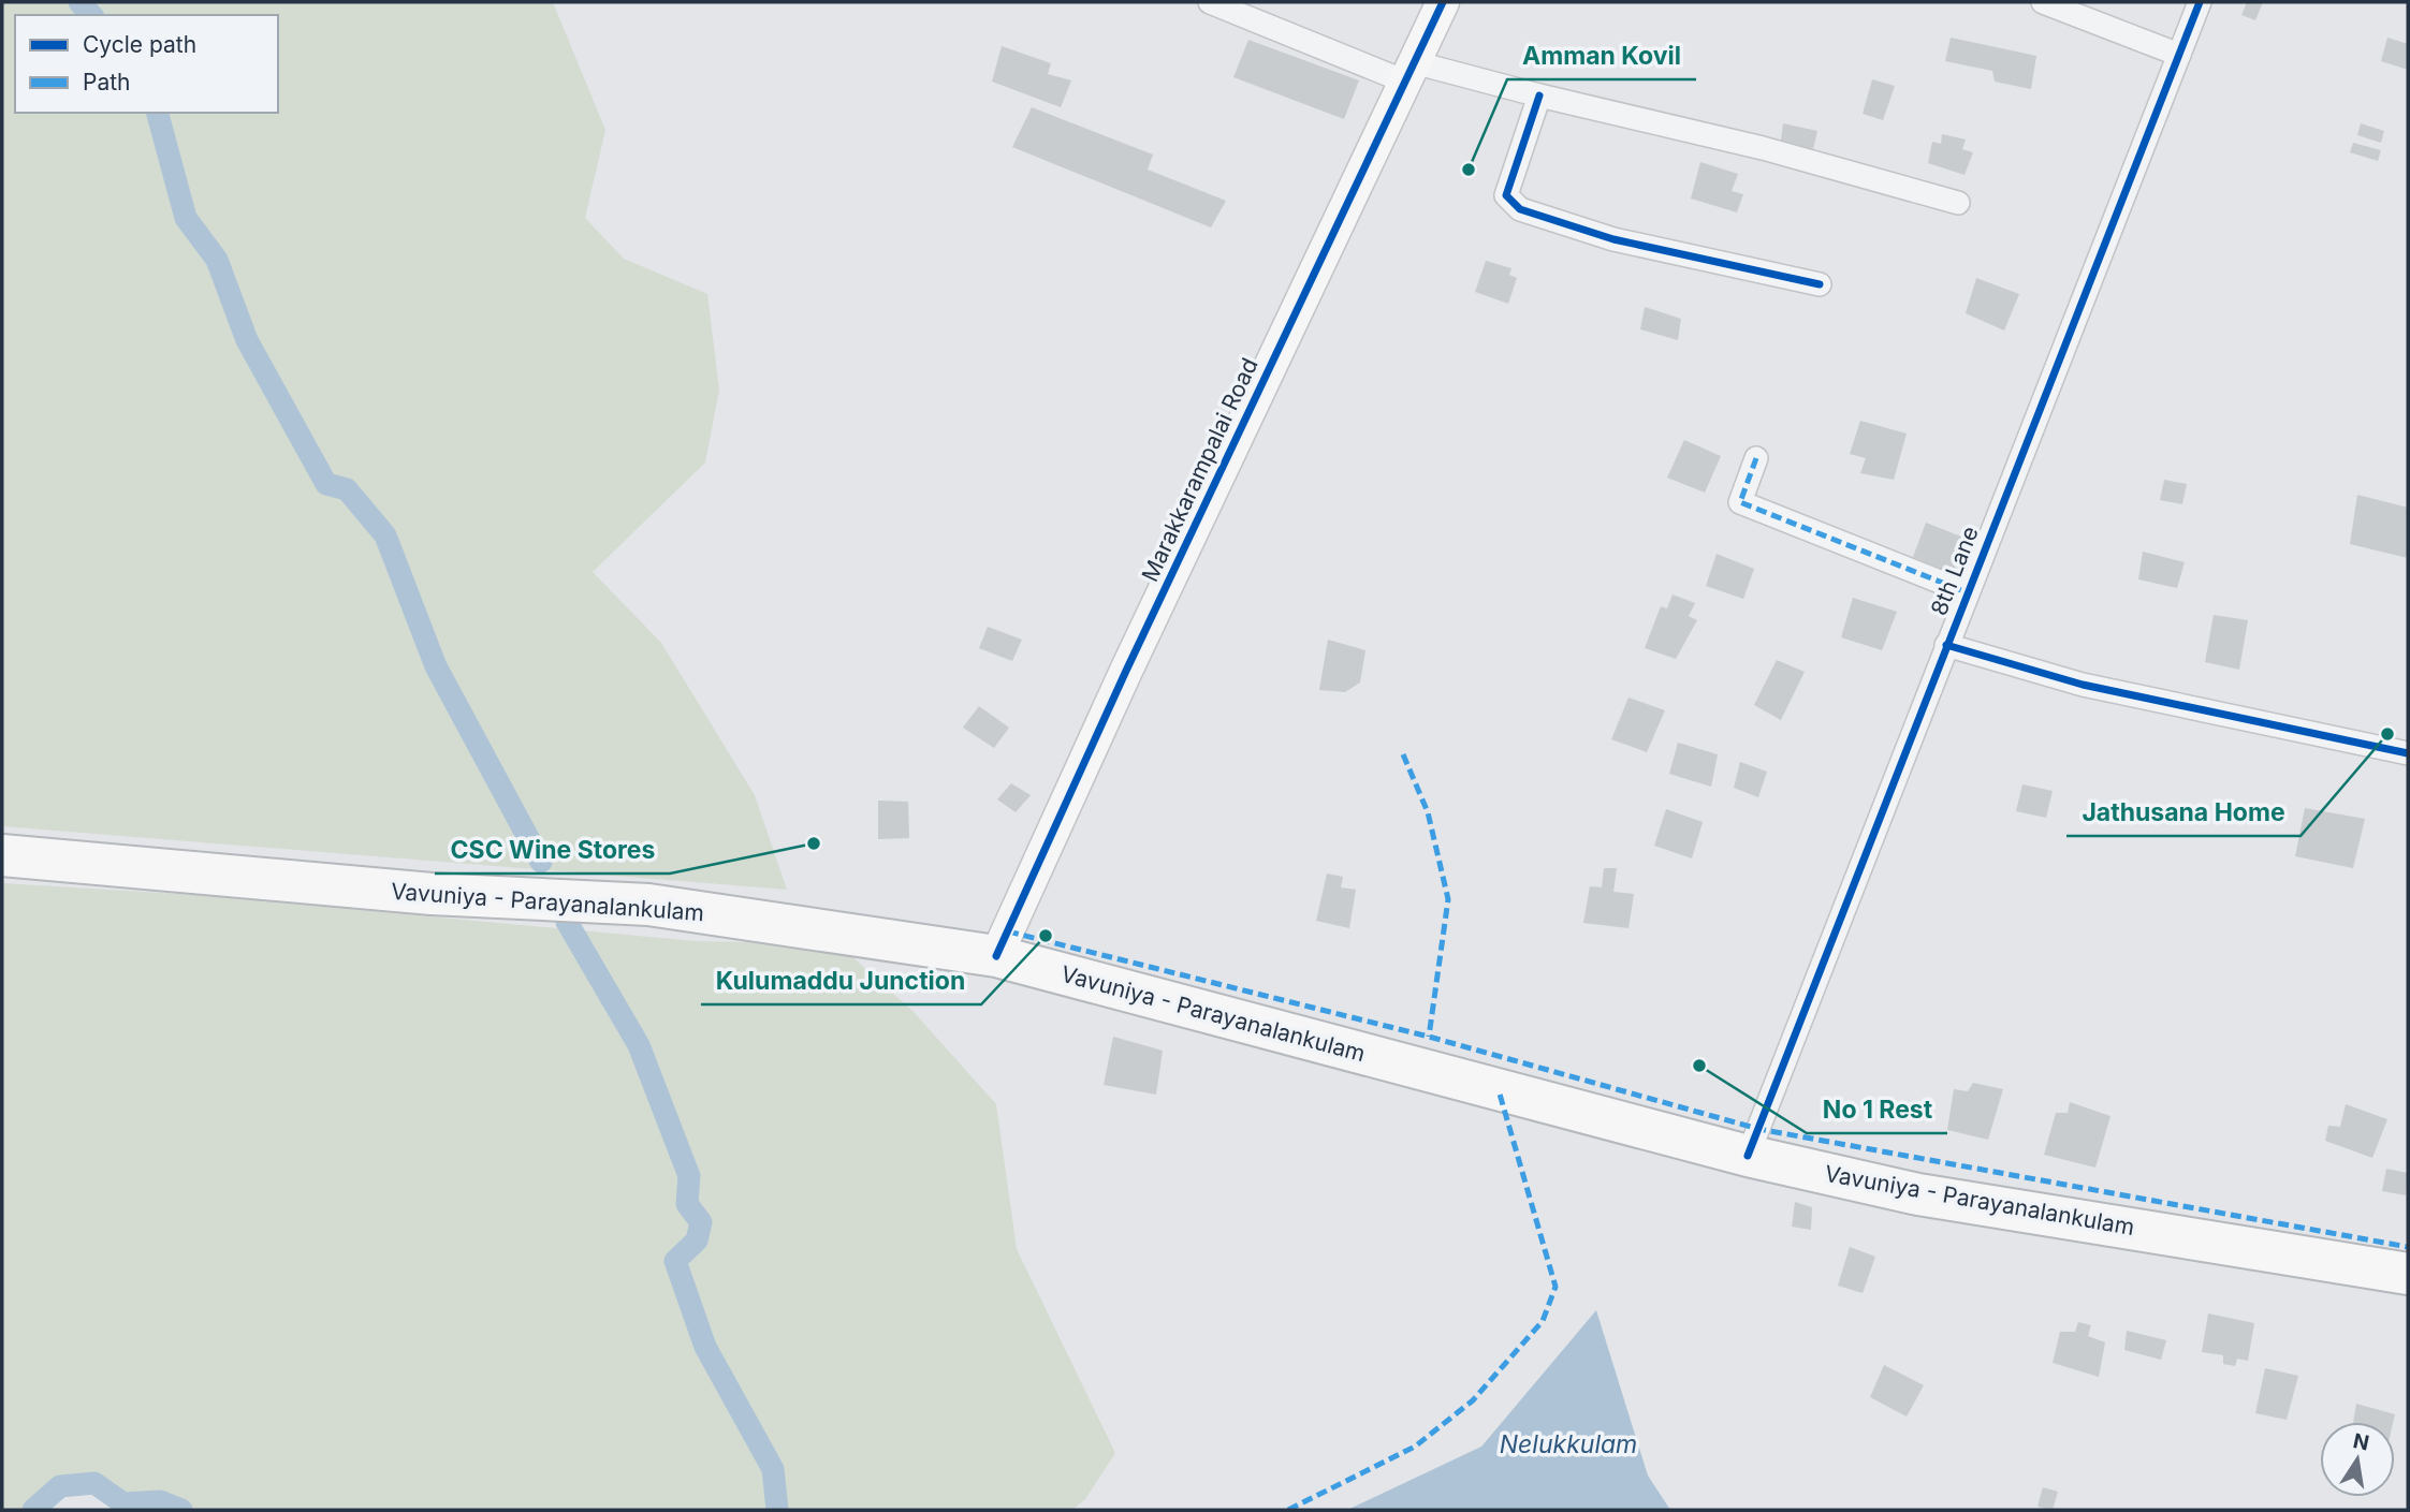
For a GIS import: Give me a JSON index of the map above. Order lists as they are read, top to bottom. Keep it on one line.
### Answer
{"streets":{"highway":["Vavuniya - Parayanalankulam"],"street":["Marakkarampalai Road","8th Lane"]},"crossings":[["Marakkarampalai Road","Vavuniya - Parayanalankulam"],["8th Lane","Vavuniya - Parayanalankulam"]],"water":["Nelukkulam"],"places":["Amman Kovil","Jathusana Home","CSC Wine Stores","Kulumaddu Junction","No 1 Rest"],"legend":["Cycle path","Path"],"north":"top"}
